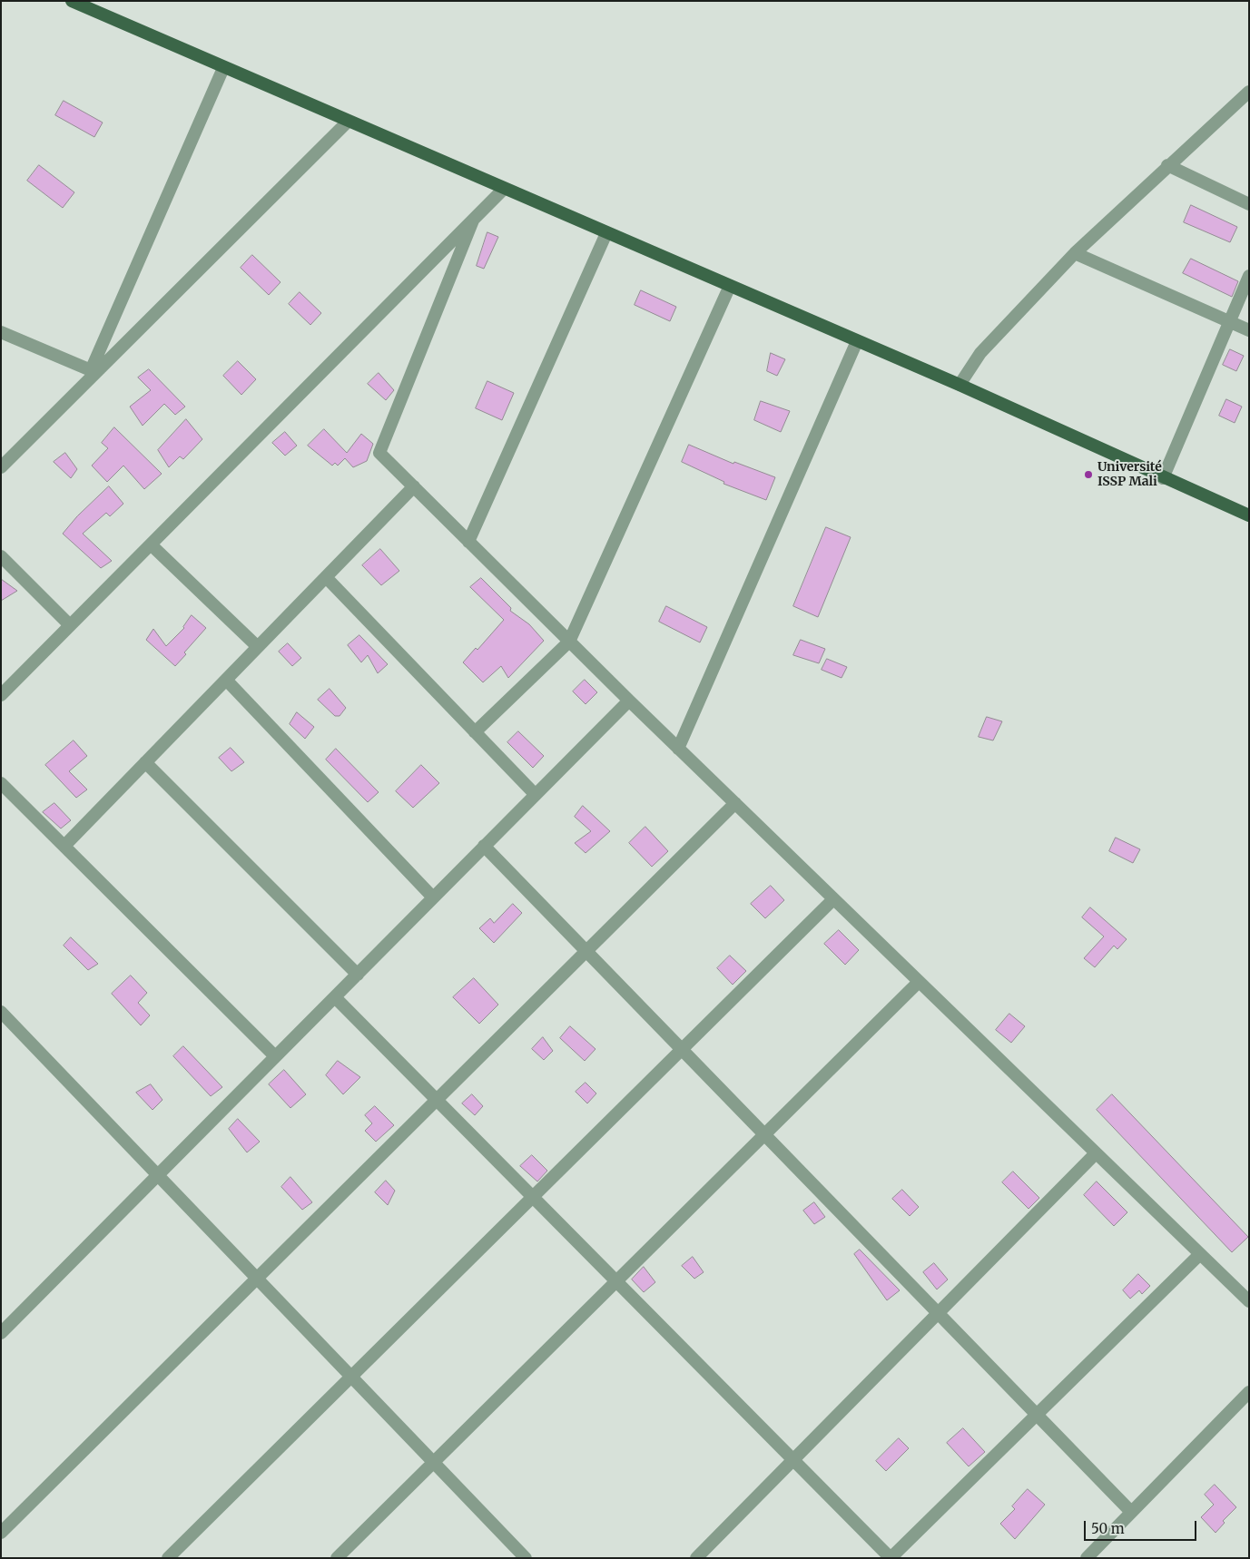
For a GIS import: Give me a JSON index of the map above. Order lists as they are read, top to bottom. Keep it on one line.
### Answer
{"places":["Université ISSP Mali"],"scale_bar":"50 m"}
